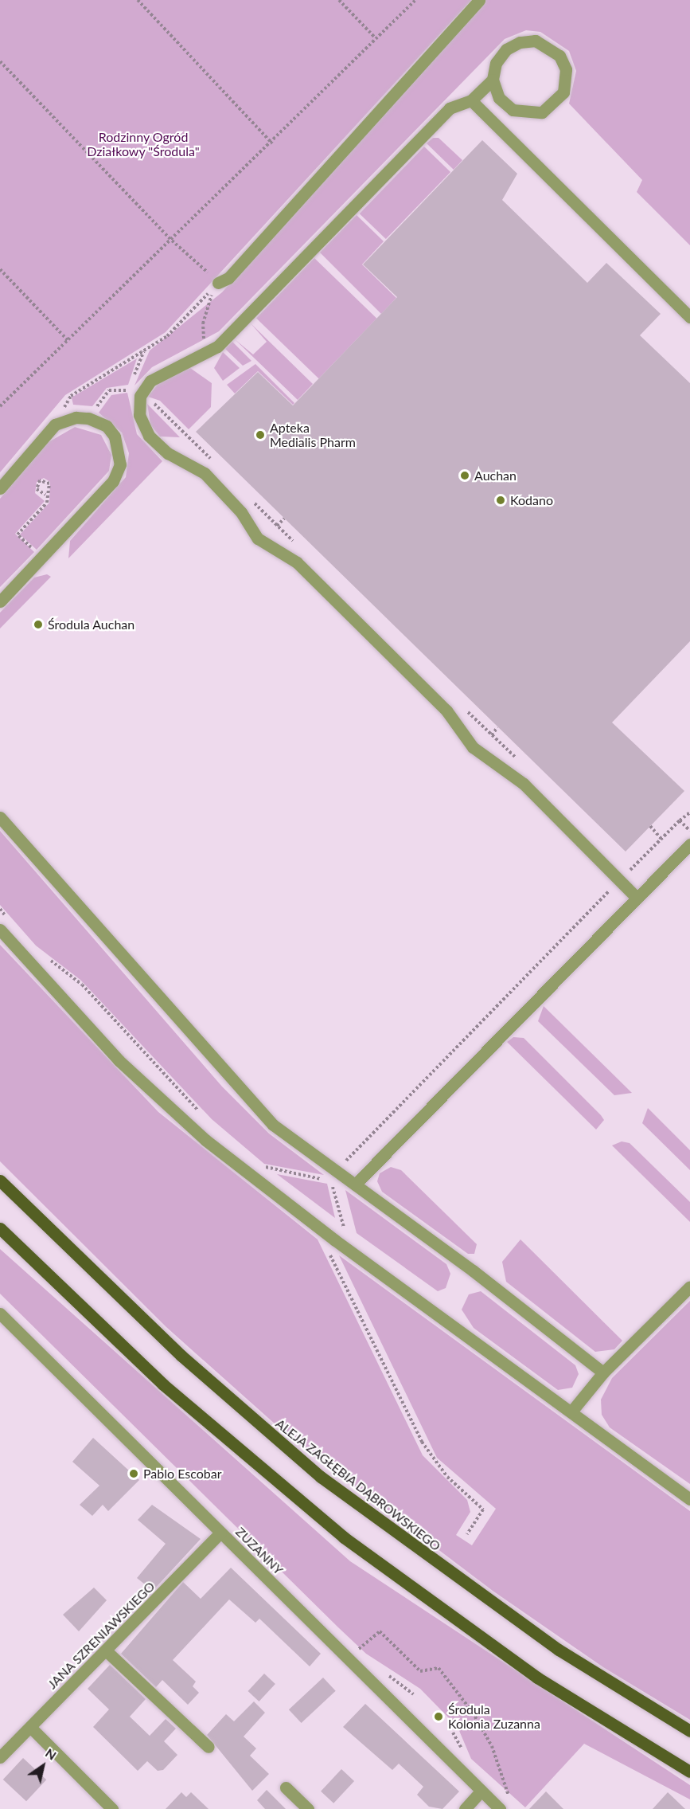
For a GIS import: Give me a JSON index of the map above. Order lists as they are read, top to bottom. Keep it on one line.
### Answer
{"streets":{"main road":["ALEJA ZAGŁĘBIA DĄBROWSKIEGO"],"street":["ZUZANNY","JANA SZRENIAWSKIEGO"]},"crossings":[["ZUZANNY","JANA SZRENIAWSKIEGO"]],"parks":["Rodzinny Ogród Działkowy \"Środula\""],"places":["Apteka Medialis Pharm","Auchan","Kodano","Środula Auchan","Pablo Escobar","Środula Kolonia Zuzanna"],"north":"top right"}
